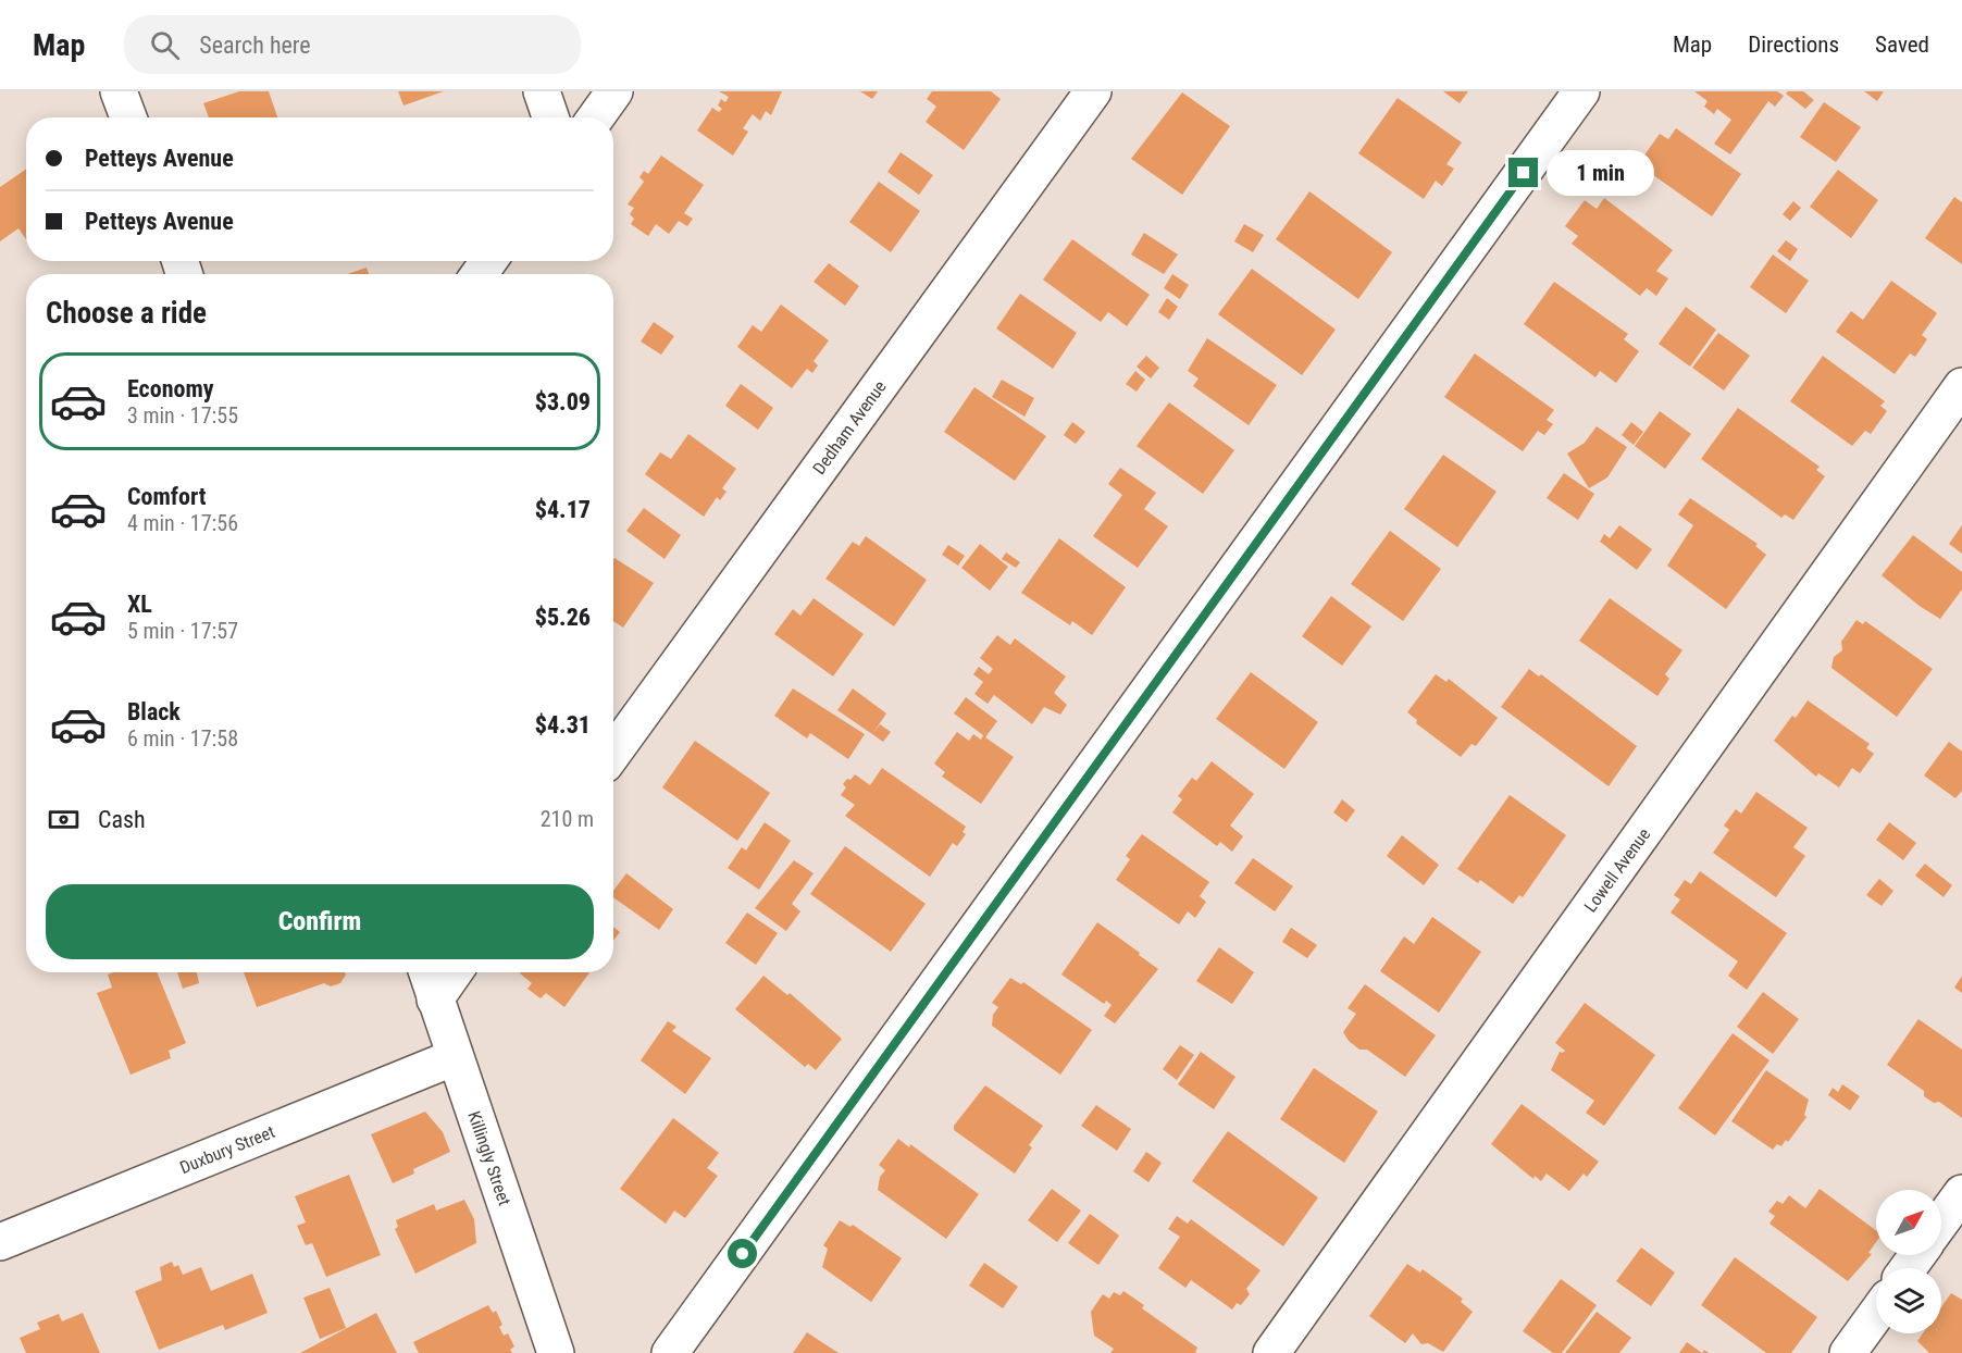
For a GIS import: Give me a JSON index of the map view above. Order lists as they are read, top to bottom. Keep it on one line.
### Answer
{"streets":{"street":["Dedham Avenue","Lowell Avenue","Duxbury Street","Killingly Street"]},"crossings":[["Duxbury Street","Killingly Street"]],"north":"top right","page":{"header":"Map","search":"Search here","nav":["Map","Directions","Saved"],"banner":["Petteys Avenue","Petteys Avenue"],"bubble":"1 min","heading":"Choose a ride","list":[{"name":"Economy","note":"3 min · 17:55","value":"$3.09"},{"name":"Comfort","note":"4 min · 17:56","value":"$4.17"},{"name":"XL","note":"5 min · 17:57","value":"$5.26"},{"name":"Black","note":"6 min · 17:58","value":"$4.31"}],"pay":["Cash","210 m"],"buttons":"Confirm"}}
